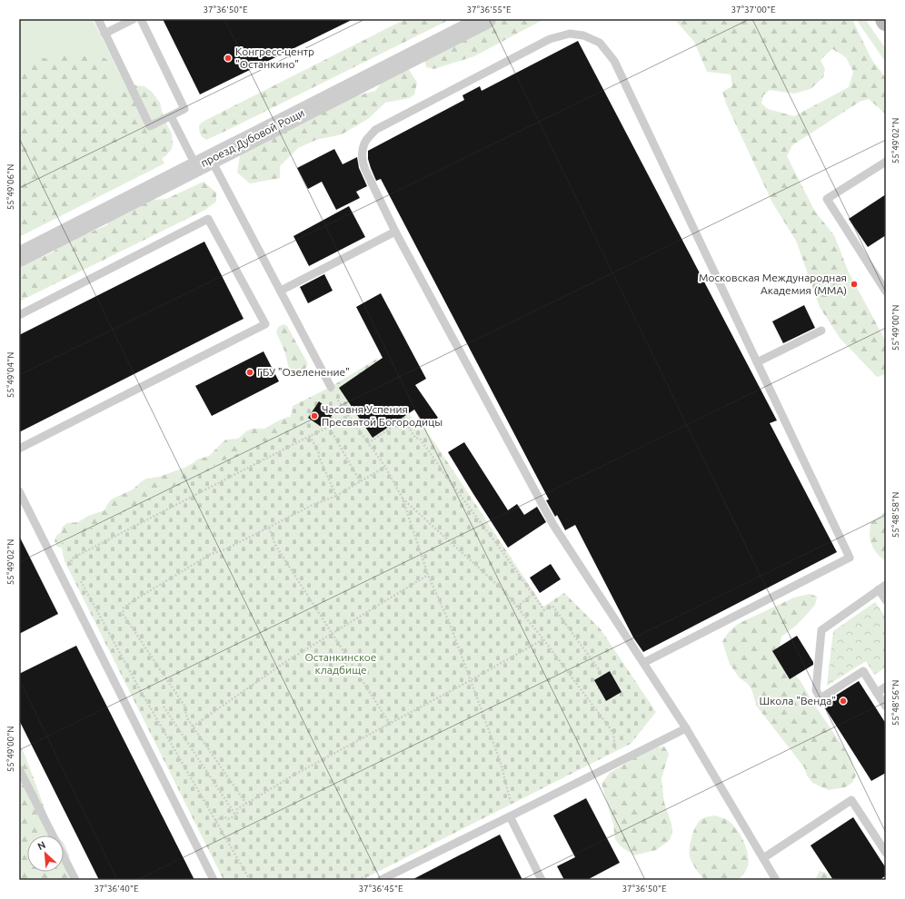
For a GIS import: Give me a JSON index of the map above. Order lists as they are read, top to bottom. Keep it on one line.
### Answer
{"streets":{"street":["проезд Дубовой Рощи"]},"parks":["Останкинское кладбище"],"places":["Конгресс-центр \"Останкино\"","Московская Международная Академия (ММА)","ГБУ \"Озеленение\"","Часовня Успения Пресвятой Богородицы","Школа \"Венда\""],"north":"top left","coordinates":["37°36'50\"E","37°36'55\"E","37°37'00\"E","55°49'02\"N","55°49'06\"N","55°49'00\"N","55°49'04\"N","55°48'58\"N","55°48'56\"N","37°36'40\"E","37°36'45\"E"]}
